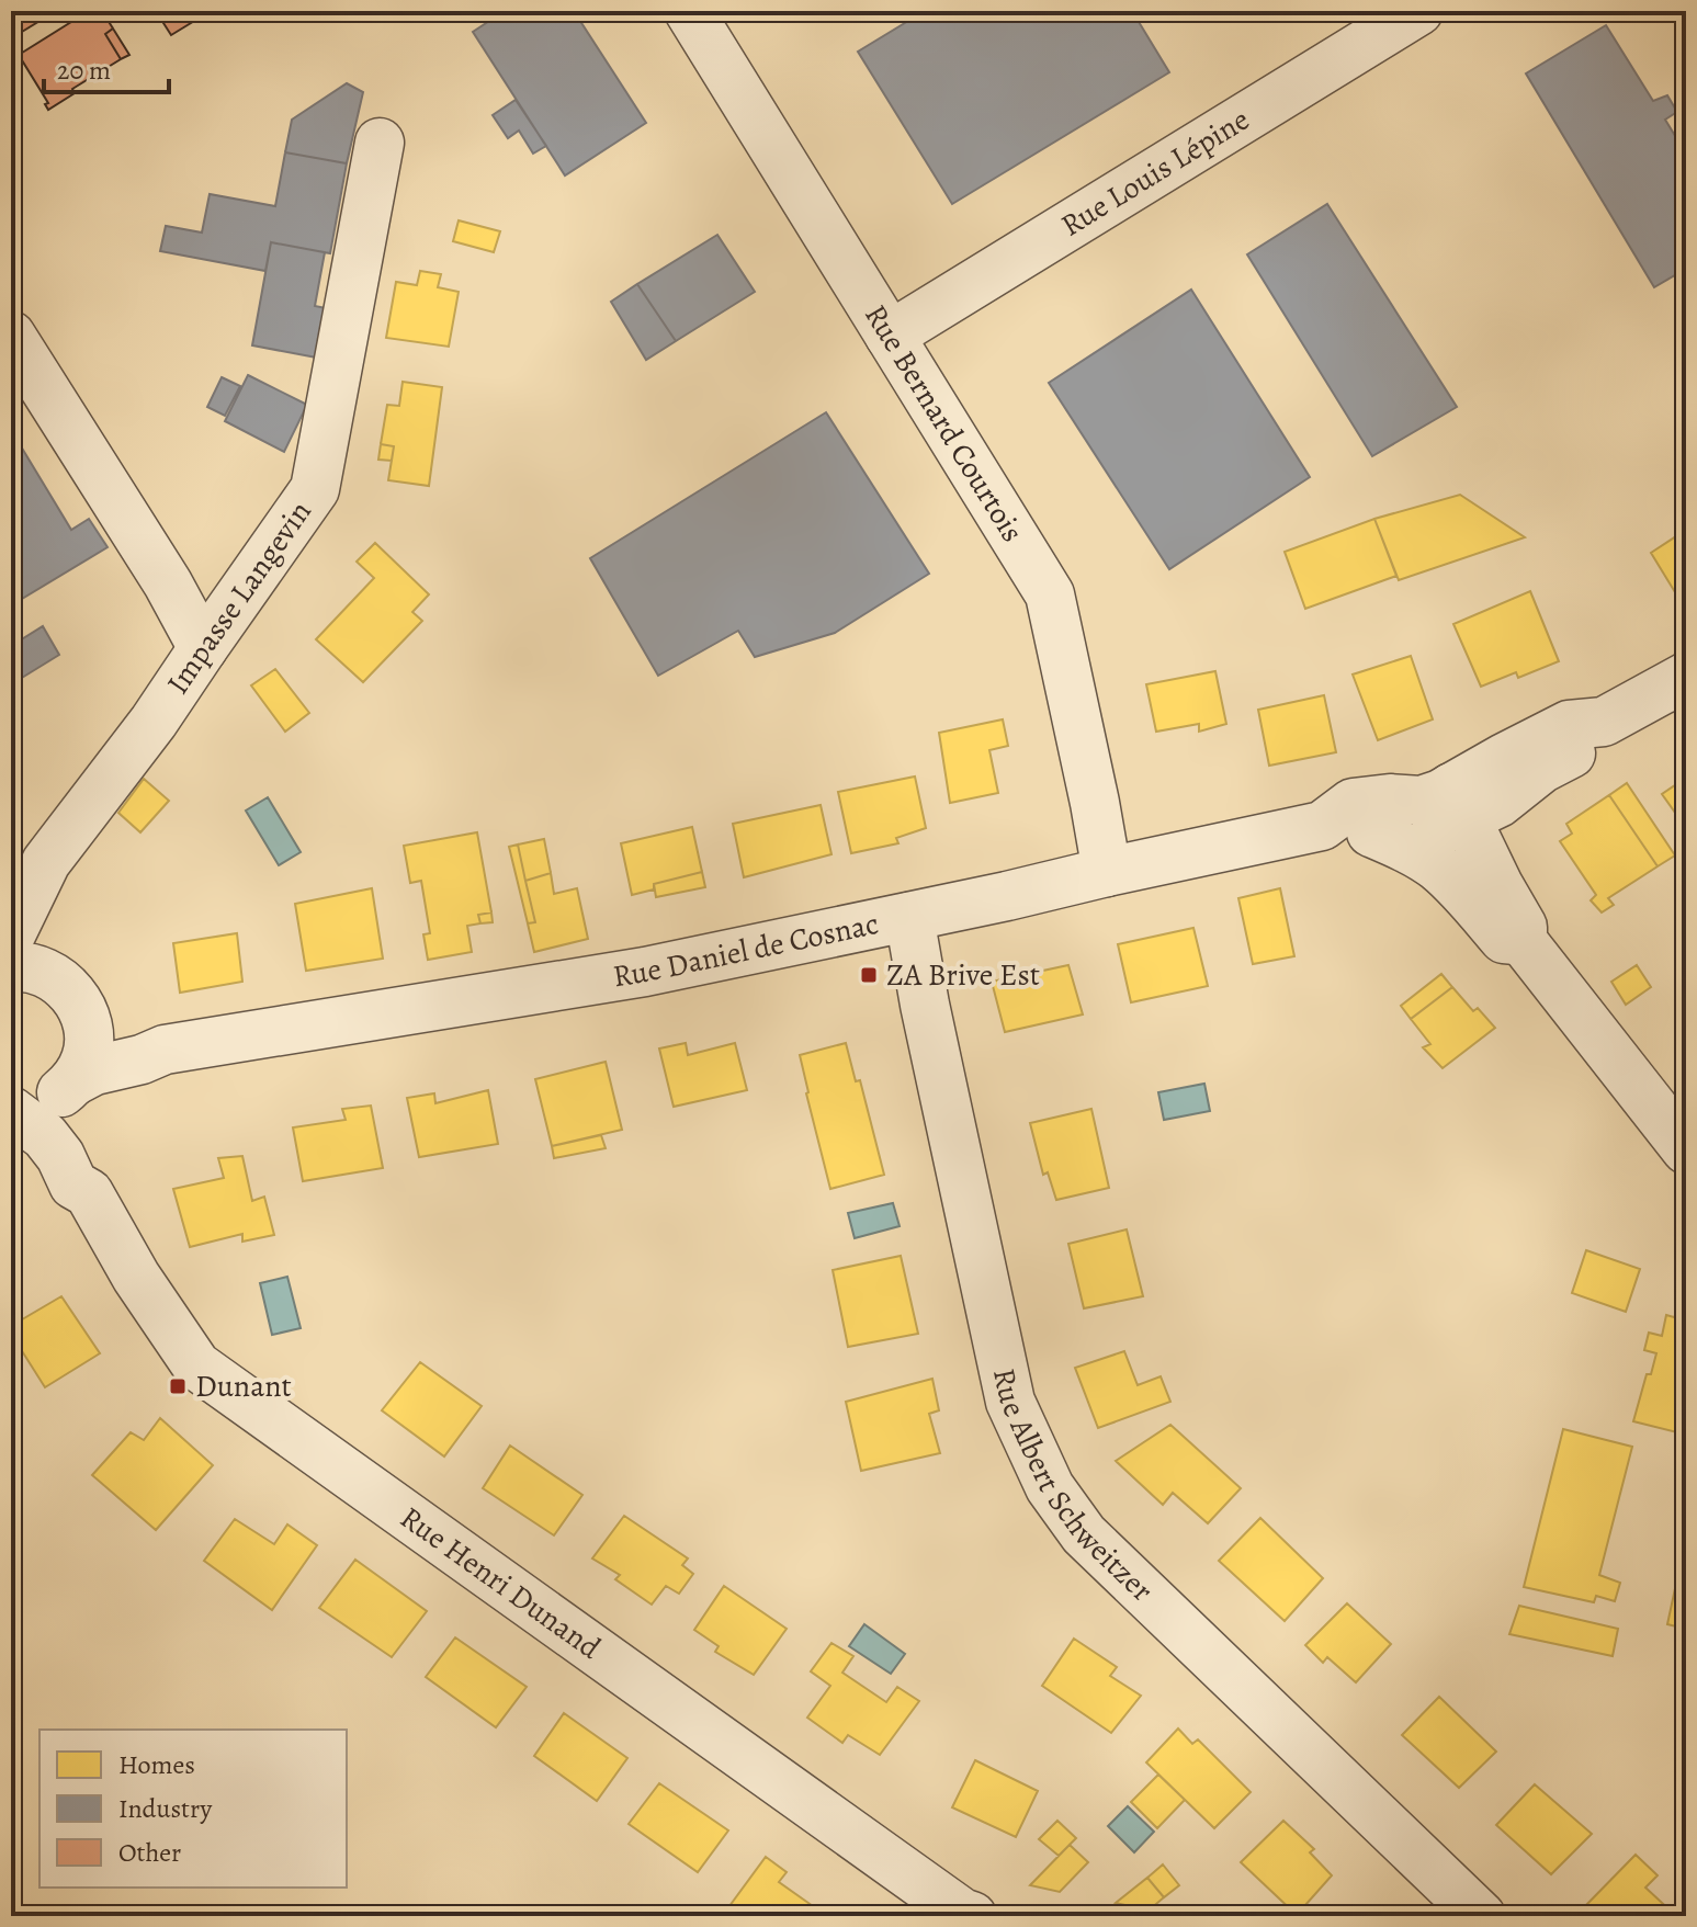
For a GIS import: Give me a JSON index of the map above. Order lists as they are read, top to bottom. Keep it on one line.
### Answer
{"streets":{"street":["Rue Louis Lépine","Rue Bernard Courtois","Impasse Langevin","Rue Daniel de Cosnac","Rue Albert Schweitzer","Rue Henri Dunand"]},"crossings":[["Rue Louis Lépine","Rue Bernard Courtois"],["Rue Bernard Courtois","Rue Daniel de Cosnac"],["Rue Daniel de Cosnac","Rue Albert Schweitzer"],["Rue Daniel de Cosnac","Rue Henri Dunand"]],"places":{"transit":["ZA Brive Est","Dunant"]},"legend":["Homes","Industry","Other"],"scale_bar":"20 m"}
